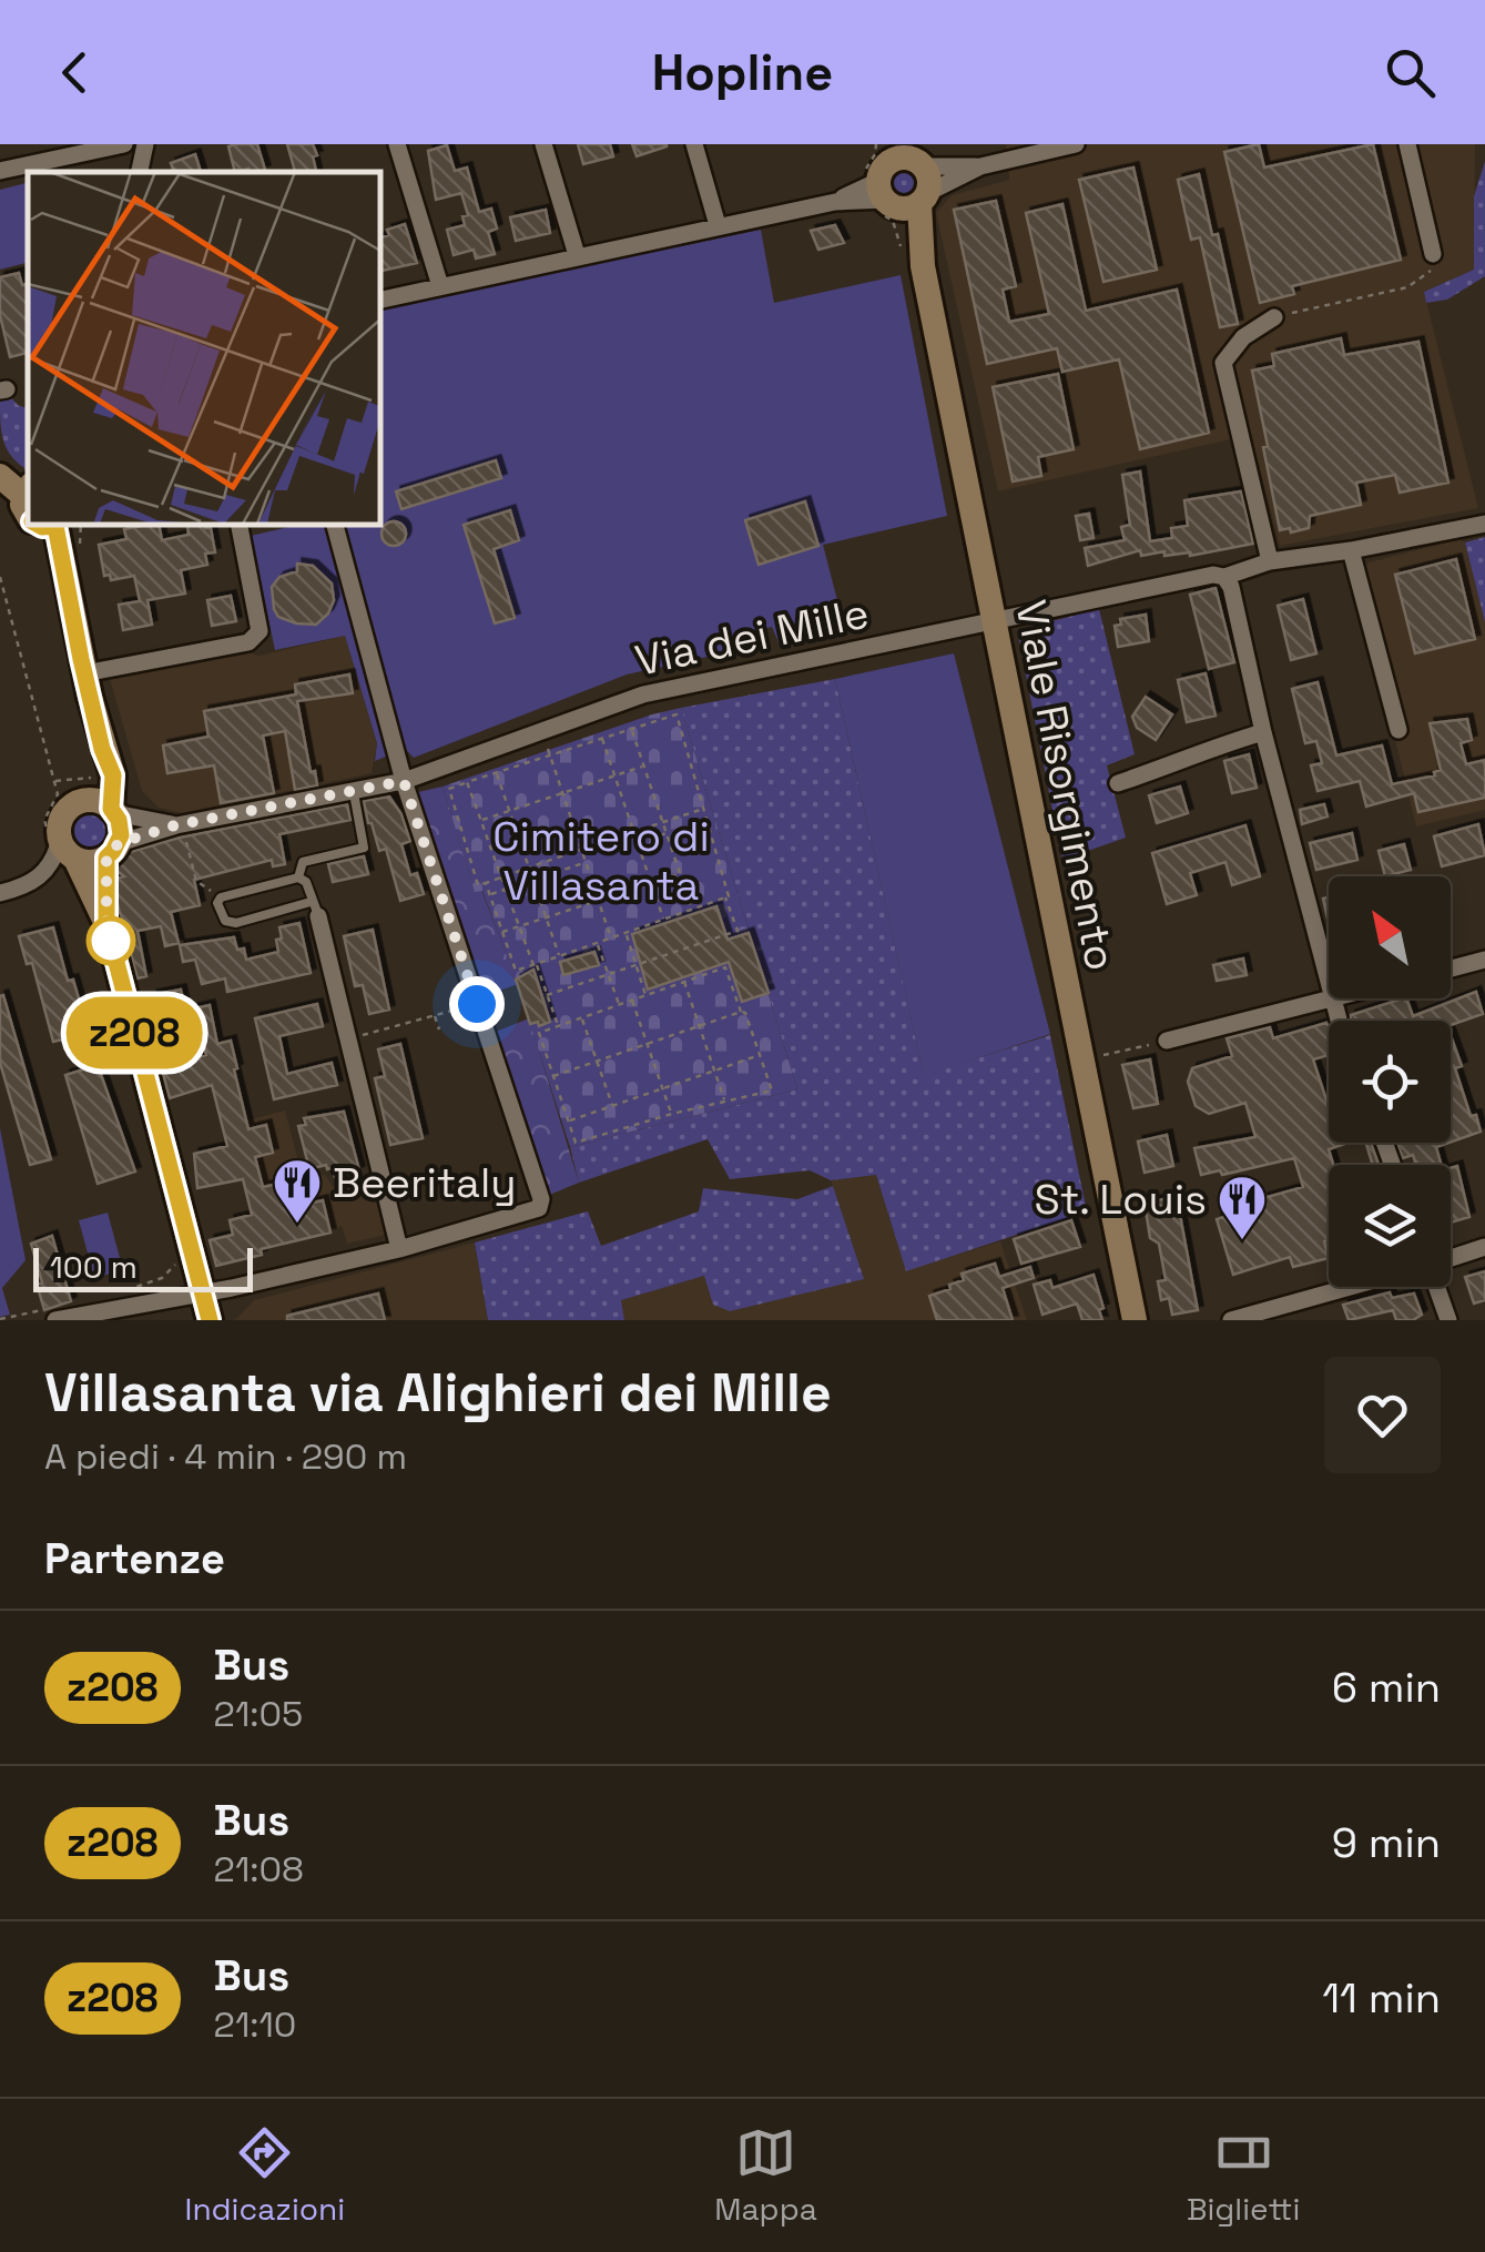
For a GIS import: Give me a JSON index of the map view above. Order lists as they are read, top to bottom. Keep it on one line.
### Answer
{"streets":{"street":["Via dei Mille","Viale Risorgimento"]},"crossings":[["Via dei Mille","Viale Risorgimento"]],"parks":["Cimitero di Villasanta"],"places":{"restaurant":["Beeritaly","St. Louis"]},"lines":["bus line z208"],"scale_bar":"100 m","north":"top left","page":{"header":"Hopline","on_map":"z208","scale":"100 m","heading":[["Villasanta via Alighieri dei Mille","A piedi · 4 min · 290 m"],"Partenze"],"list":[{"mark":"z208","name":"Bus","note":"21:05","value":"6 min"},{"mark":"z208","name":"Bus","note":"21:08","value":"9 min"},{"mark":"z208","name":"Bus","note":"21:10","value":"11 min"}],"tabs":["Indicazioni","Mappa","Biglietti"]}}
